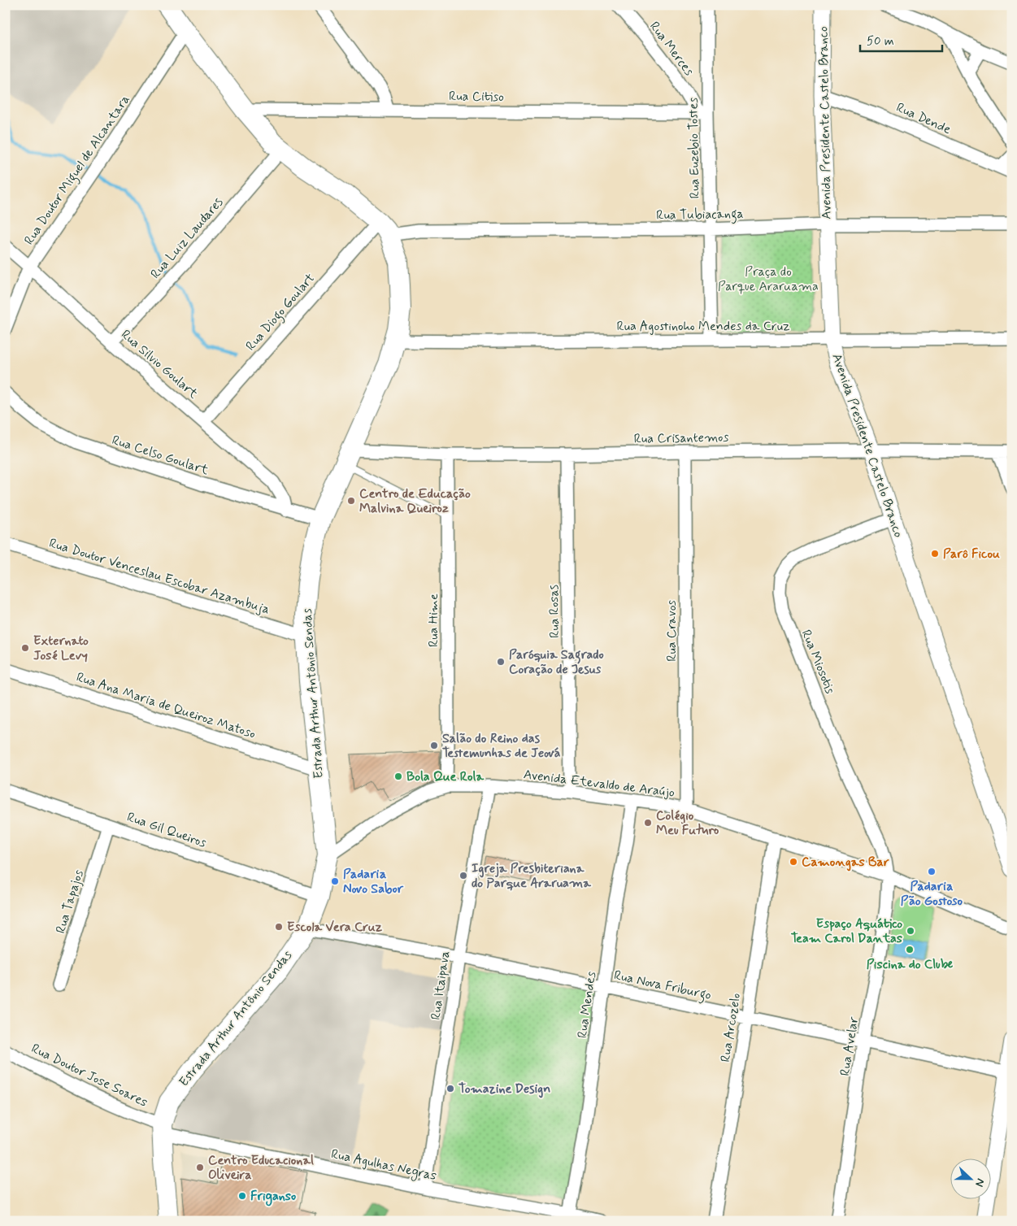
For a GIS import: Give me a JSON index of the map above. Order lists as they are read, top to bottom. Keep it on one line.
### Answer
{"streets":{"main road":["Estrada Arthur Antônio Sendas"],"street":["Rua Merces","Rua Citiso","Rua Dende","Avenida Presidente Castelo Branco","Rua Euzebio Tostes","Rua Doutor Miguel de Alcantara","Rua Tubiacanga","Rua Luiz Laudares","Rua Diogo Goulart","Rua Agostinoho Mendes da Cruz","Rua Silvio Goulart","Rua Crisantemos","Rua Celso Goulart","Rua Doutor Venceslau Escobar Azambuja","Rua Rosas","Rua Hime","Rua Cravos","Rua Miosotis","Rua Ana Maria de Queiroz Matoso","Avenida Etevaldo de Araújo","Rua Gil Queiros","Rua Tapajos","Rua Itaipava","Rua Nova Friburgo","Rua Mendes","Rua Arcozelo","Rua Avelar","Rua Doutor Jose Soares","Rua Agulhas Negras"]},"crossings":[["Rua Merces","Rua Citiso"],["Rua Merces","Rua Euzebio Tostes"],["Rua Citiso","Rua Euzebio Tostes"],["Rua Dende","Avenida Presidente Castelo Branco"],["Avenida Presidente Castelo Branco","Rua Tubiacanga"],["Avenida Presidente Castelo Branco","Rua Agostinoho Mendes da Cruz"],["Avenida Presidente Castelo Branco","Rua Crisantemos"],["Avenida Presidente Castelo Branco","Rua Miosotis"],["Rua Euzebio Tostes","Rua Tubiacanga"],["Rua Euzebio Tostes","Rua Agostinoho Mendes da Cruz"],["Rua Doutor Miguel de Alcantara","Rua Silvio Goulart"],["Rua Tubiacanga","Rua Diogo Goulart"],["Rua Tubiacanga","Estrada Arthur Antônio Sendas"],["Rua Luiz Laudares","Rua Silvio Goulart"],["Rua Diogo Goulart","Rua Silvio Goulart"],["Rua Diogo Goulart","Estrada Arthur Antônio Sendas"],["Rua Agostinoho Mendes da Cruz","Estrada Arthur Antônio Sendas"],["Rua Silvio Goulart","Rua Celso Goulart"],["Rua Crisantemos","Rua Rosas"],["Rua Crisantemos","Rua Hime"],["Rua Crisantemos","Rua Cravos"],["Rua Crisantemos","Estrada Arthur Antônio Sendas"],["Rua Celso Goulart","Estrada Arthur Antônio Sendas"],["Rua Doutor Venceslau Escobar Azambuja","Estrada Arthur Antônio Sendas"],["Rua Rosas","Avenida Etevaldo de Araújo"],["Rua Hime","Avenida Etevaldo de Araújo"],["Rua Cravos","Avenida Etevaldo de Araújo"],["Rua Miosotis","Avenida Etevaldo de Araújo"],["Rua Miosotis","Rua Avelar"],["Estrada Arthur Antônio Sendas","Rua Ana Maria de Queiroz Matoso"],["Estrada Arthur Antônio Sendas","Avenida Etevaldo de Araújo"],["Estrada Arthur Antônio Sendas","Rua Gil Queiros"],["Estrada Arthur Antônio Sendas","Rua Nova Friburgo"],["Estrada Arthur Antônio Sendas","Rua Doutor Jose Soares"],["Estrada Arthur Antônio Sendas","Rua Agulhas Negras"],["Avenida Etevaldo de Araújo","Rua Itaipava"],["Avenida Etevaldo de Araújo","Rua Mendes"],["Avenida Etevaldo de Araújo","Rua Arcozelo"],["Avenida Etevaldo de Araújo","Rua Avelar"],["Rua Gil Queiros","Rua Tapajos"],["Rua Itaipava","Rua Nova Friburgo"],["Rua Itaipava","Rua Agulhas Negras"],["Rua Nova Friburgo","Rua Mendes"],["Rua Nova Friburgo","Rua Arcozelo"],["Rua Nova Friburgo","Rua Avelar"],["Rua Mendes","Rua Agulhas Negras"],["Rua Doutor Jose Soares","Rua Agulhas Negras"]],"parks":["Praça do Parque Araruama"],"places":["Centro de Educação Malvina Queiroz","Parô Ficou","Externato José Levy","Paróquia Sagrado Coração de Jesus","Salão do Reino das Testemunhas de Jeová","Bola Que Rola","Colégio Meu Futuro","Camongas Bar","Padaria Pão Gostoso","Igreja Presbiteriana do Parque Araruama","Padaria Novo Sabor","Escola Vera Cruz","Espaço Aquático Team Carol Dantas","Piscina do Clube","Tomazine Design","Centro Educacional Oliveira","Friganso"],"scale_bar":"50 m","north":"right"}
